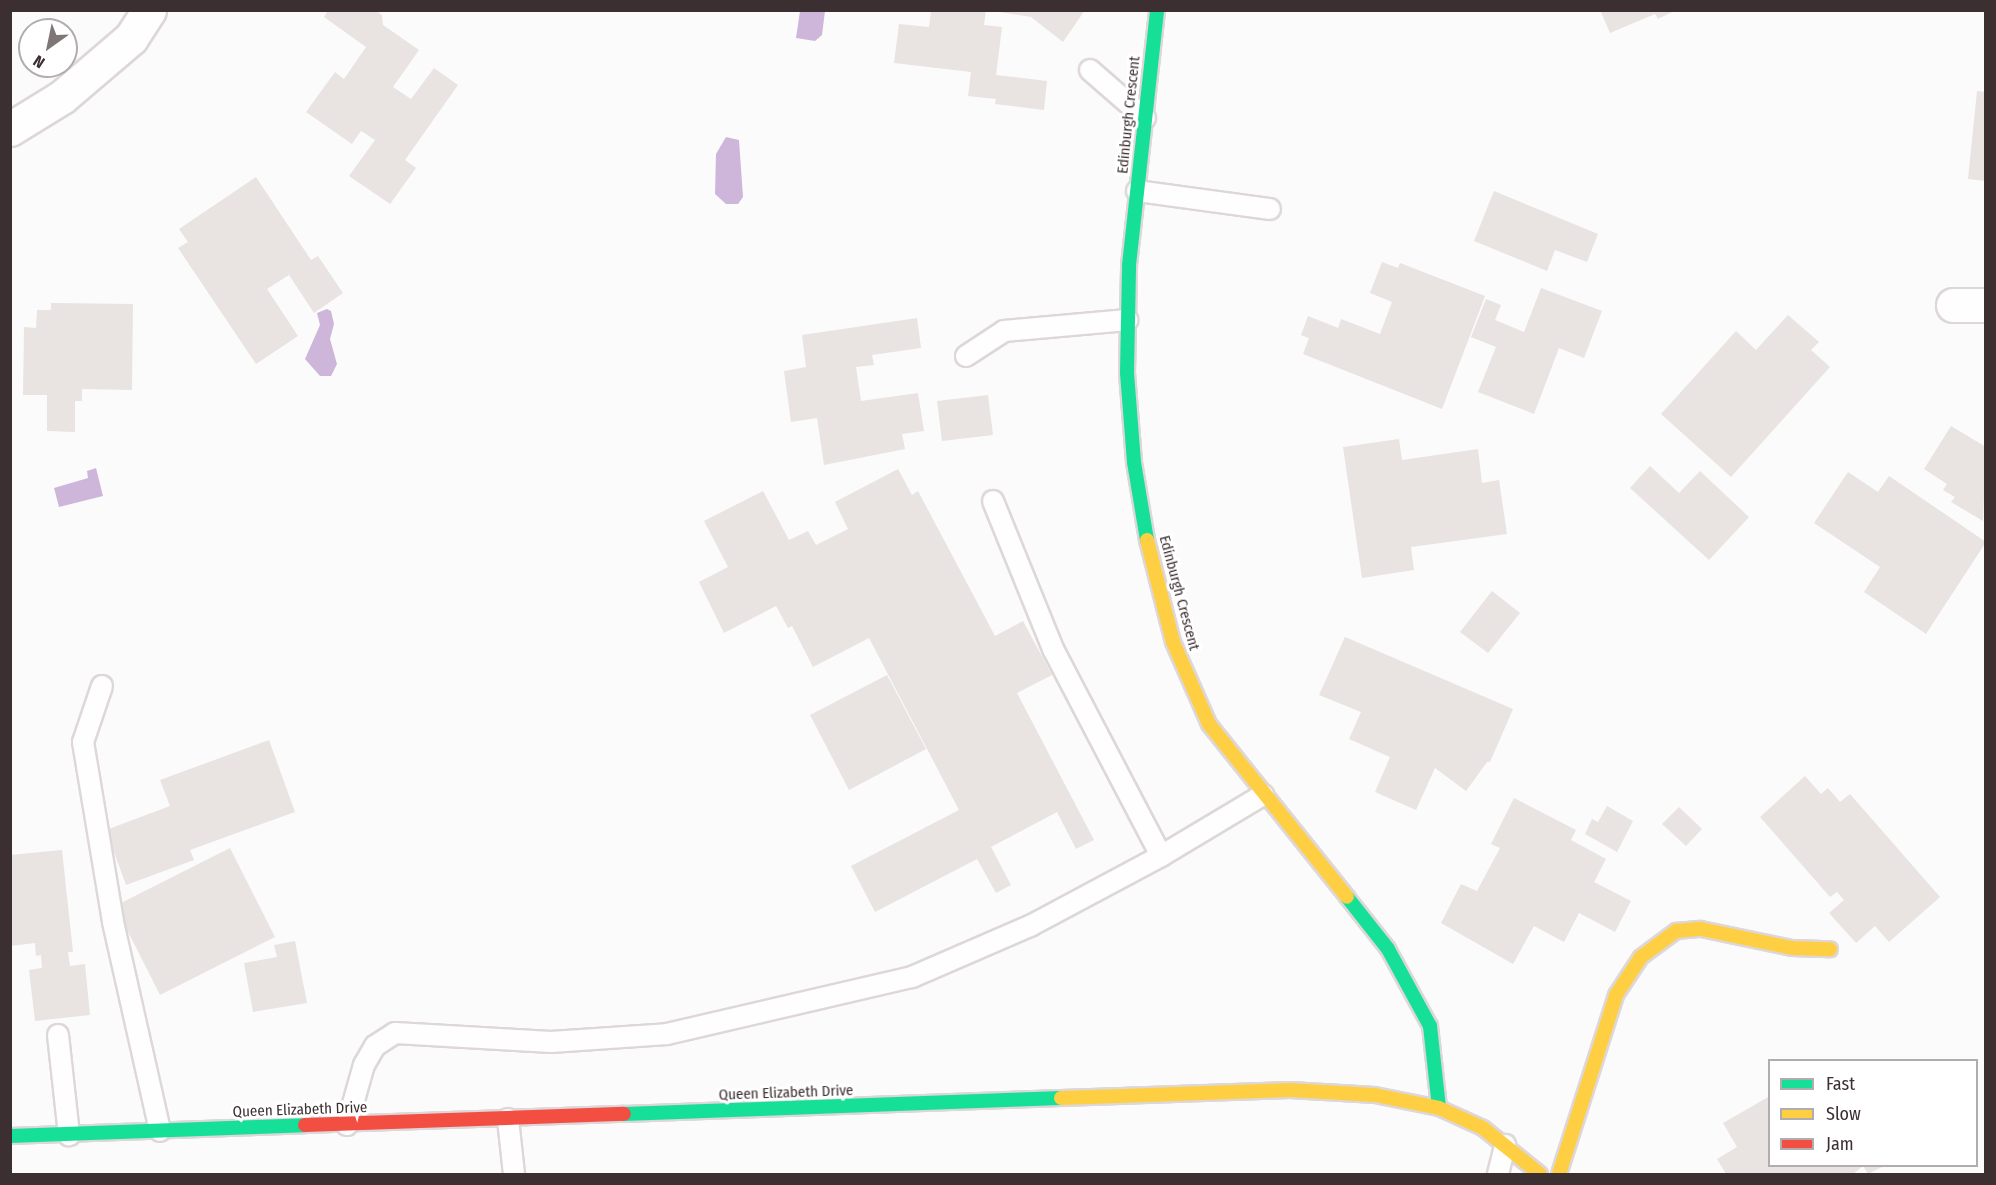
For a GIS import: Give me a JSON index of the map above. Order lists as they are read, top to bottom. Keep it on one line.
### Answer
{"streets":{"street":["Edinburgh Crescent","Queen Elizabeth Drive"]},"crossings":[["Edinburgh Crescent","Queen Elizabeth Drive"]],"legend":["Fast","Slow","Jam"],"north":"bottom left"}
